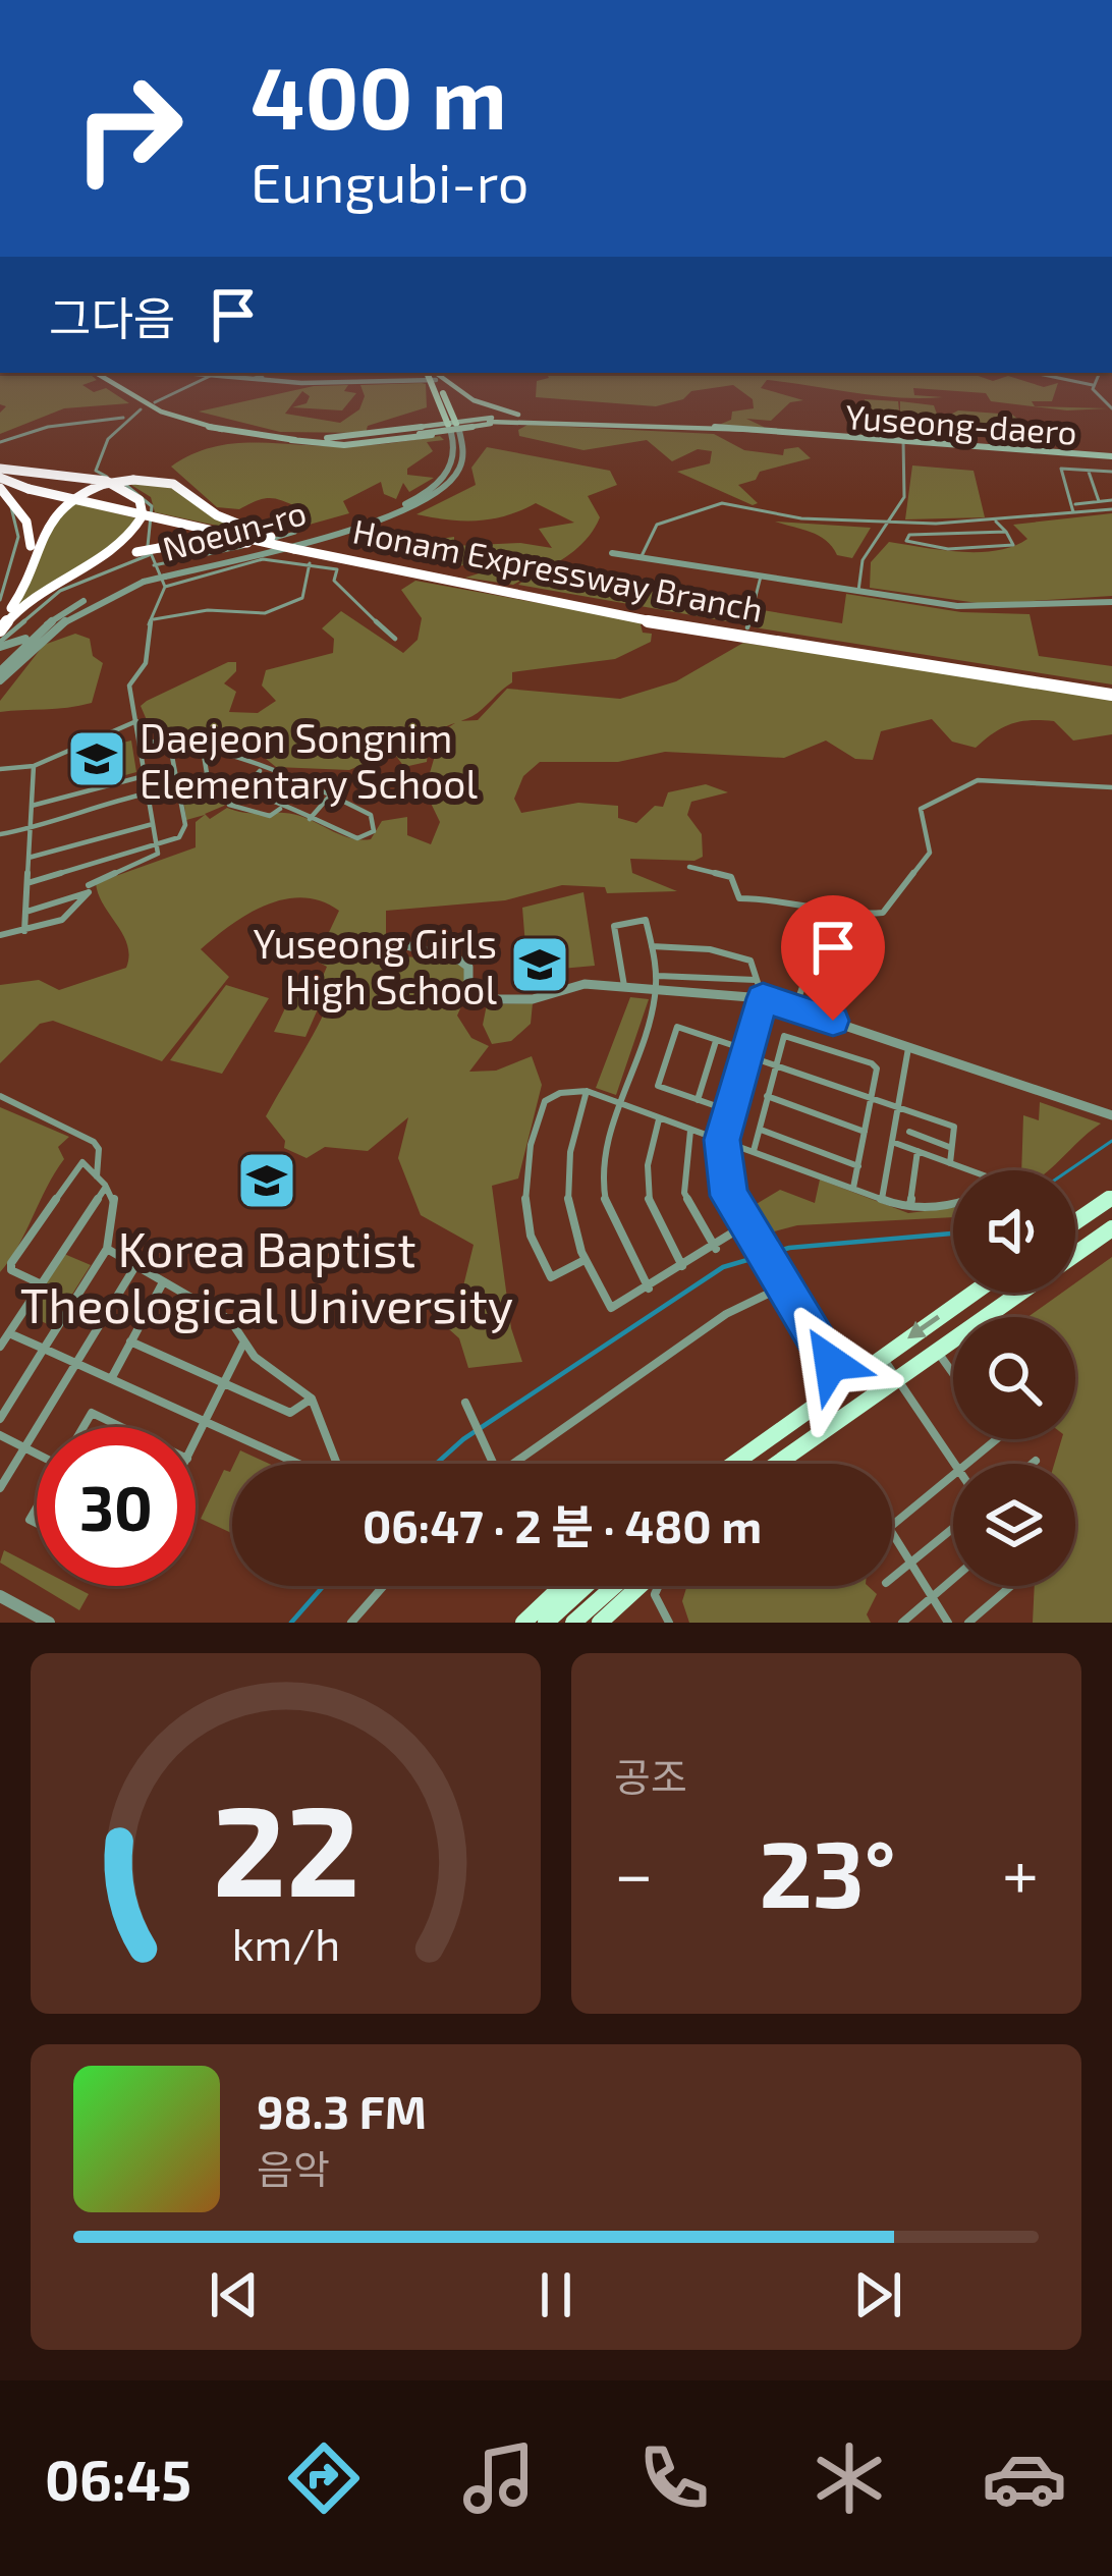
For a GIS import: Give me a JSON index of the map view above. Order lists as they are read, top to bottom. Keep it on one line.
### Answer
{"streets":{"highway":["Honam Expressway Branch"],"main road":["Yuseong-daero"],"street":["Noeun-ro"]},"places":{"school or university":["Daejeon Songnim Elementary School","Yuseong Girls High School","Korea Baptist Theological University"]},"page":{"turn":["400 m","Eungubi-ro"],"then":"그다음","limit":"30","trip":"06:47 · 2 분 · 480 m","tile":"공조","heat":["−","23°","+"],"song":["98.3 FM","음악"],"tabs":"06:45","gauge":["22","km/h"]}}
